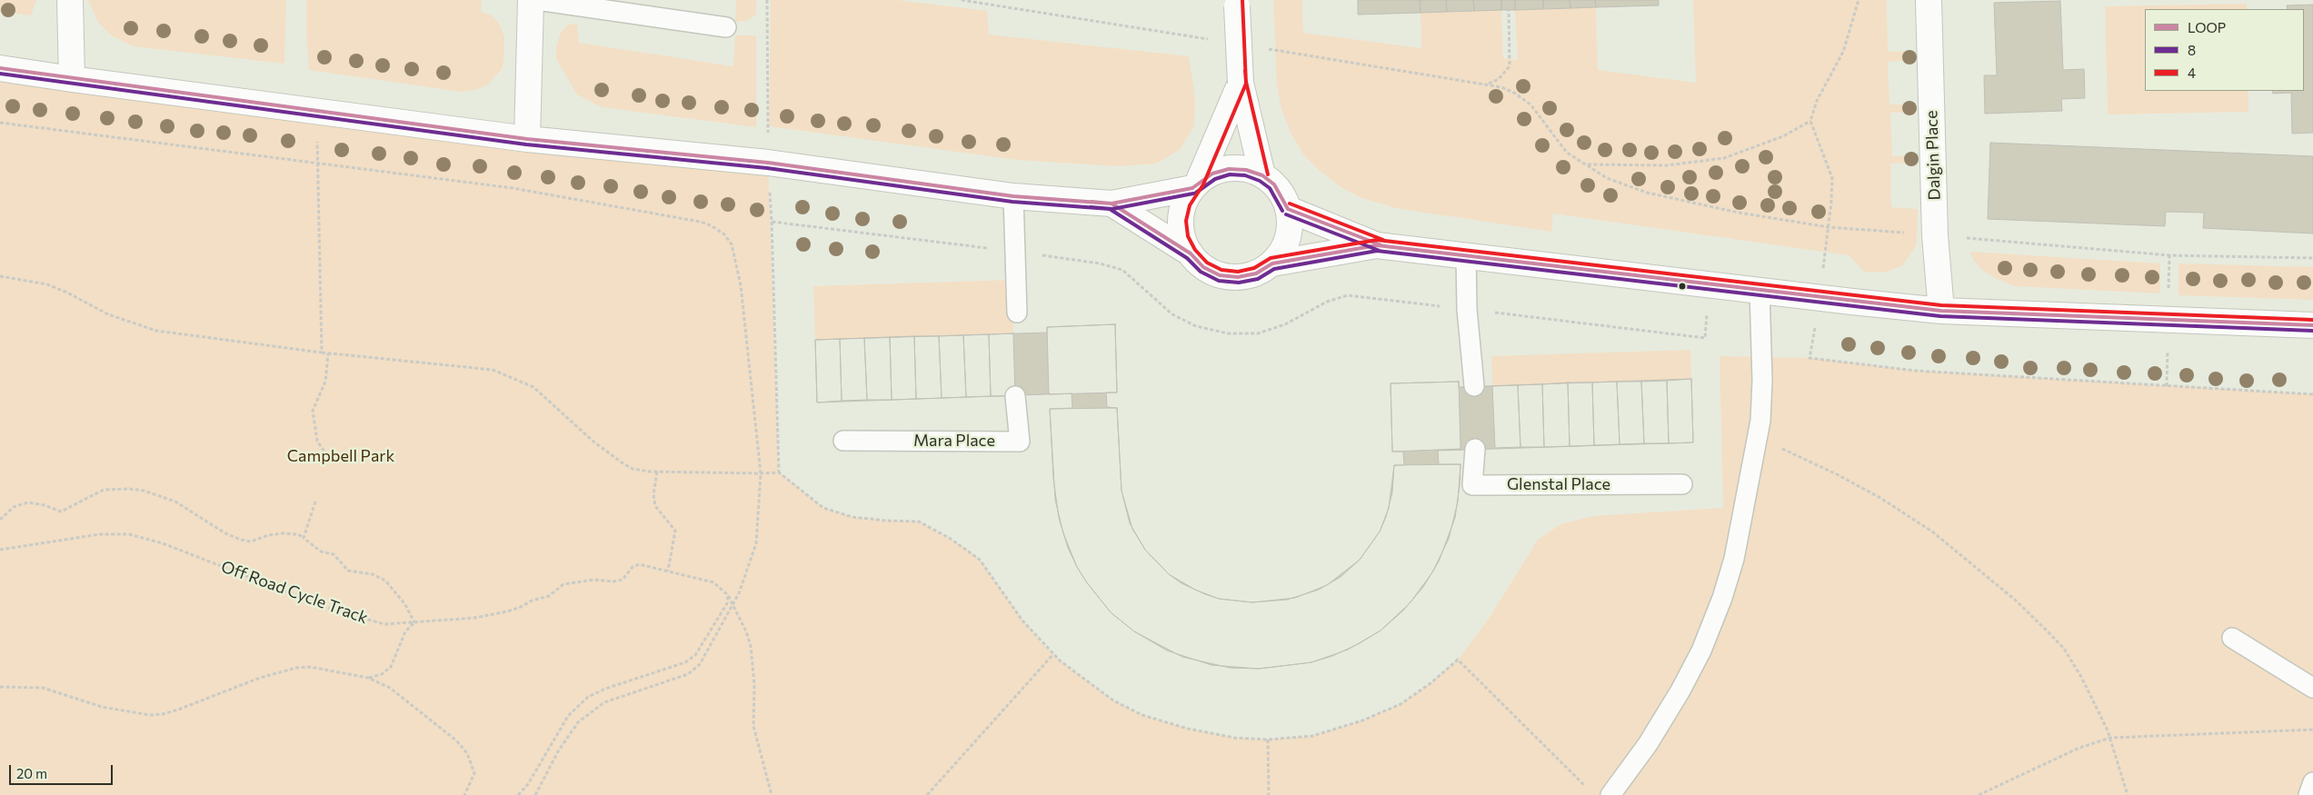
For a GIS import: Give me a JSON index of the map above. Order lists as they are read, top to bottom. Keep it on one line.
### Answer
{"streets":{"street":["Dalgin Place"],"lane":["Mara Place","Glenstal Place"],"path":["Off Road Cycle Track"]},"parks":["Campbell Park"],"lines":["transit line 4","transit line LOOP","transit line 8"],"legend":["LOOP","8","4"],"scale_bar":"20 m"}
